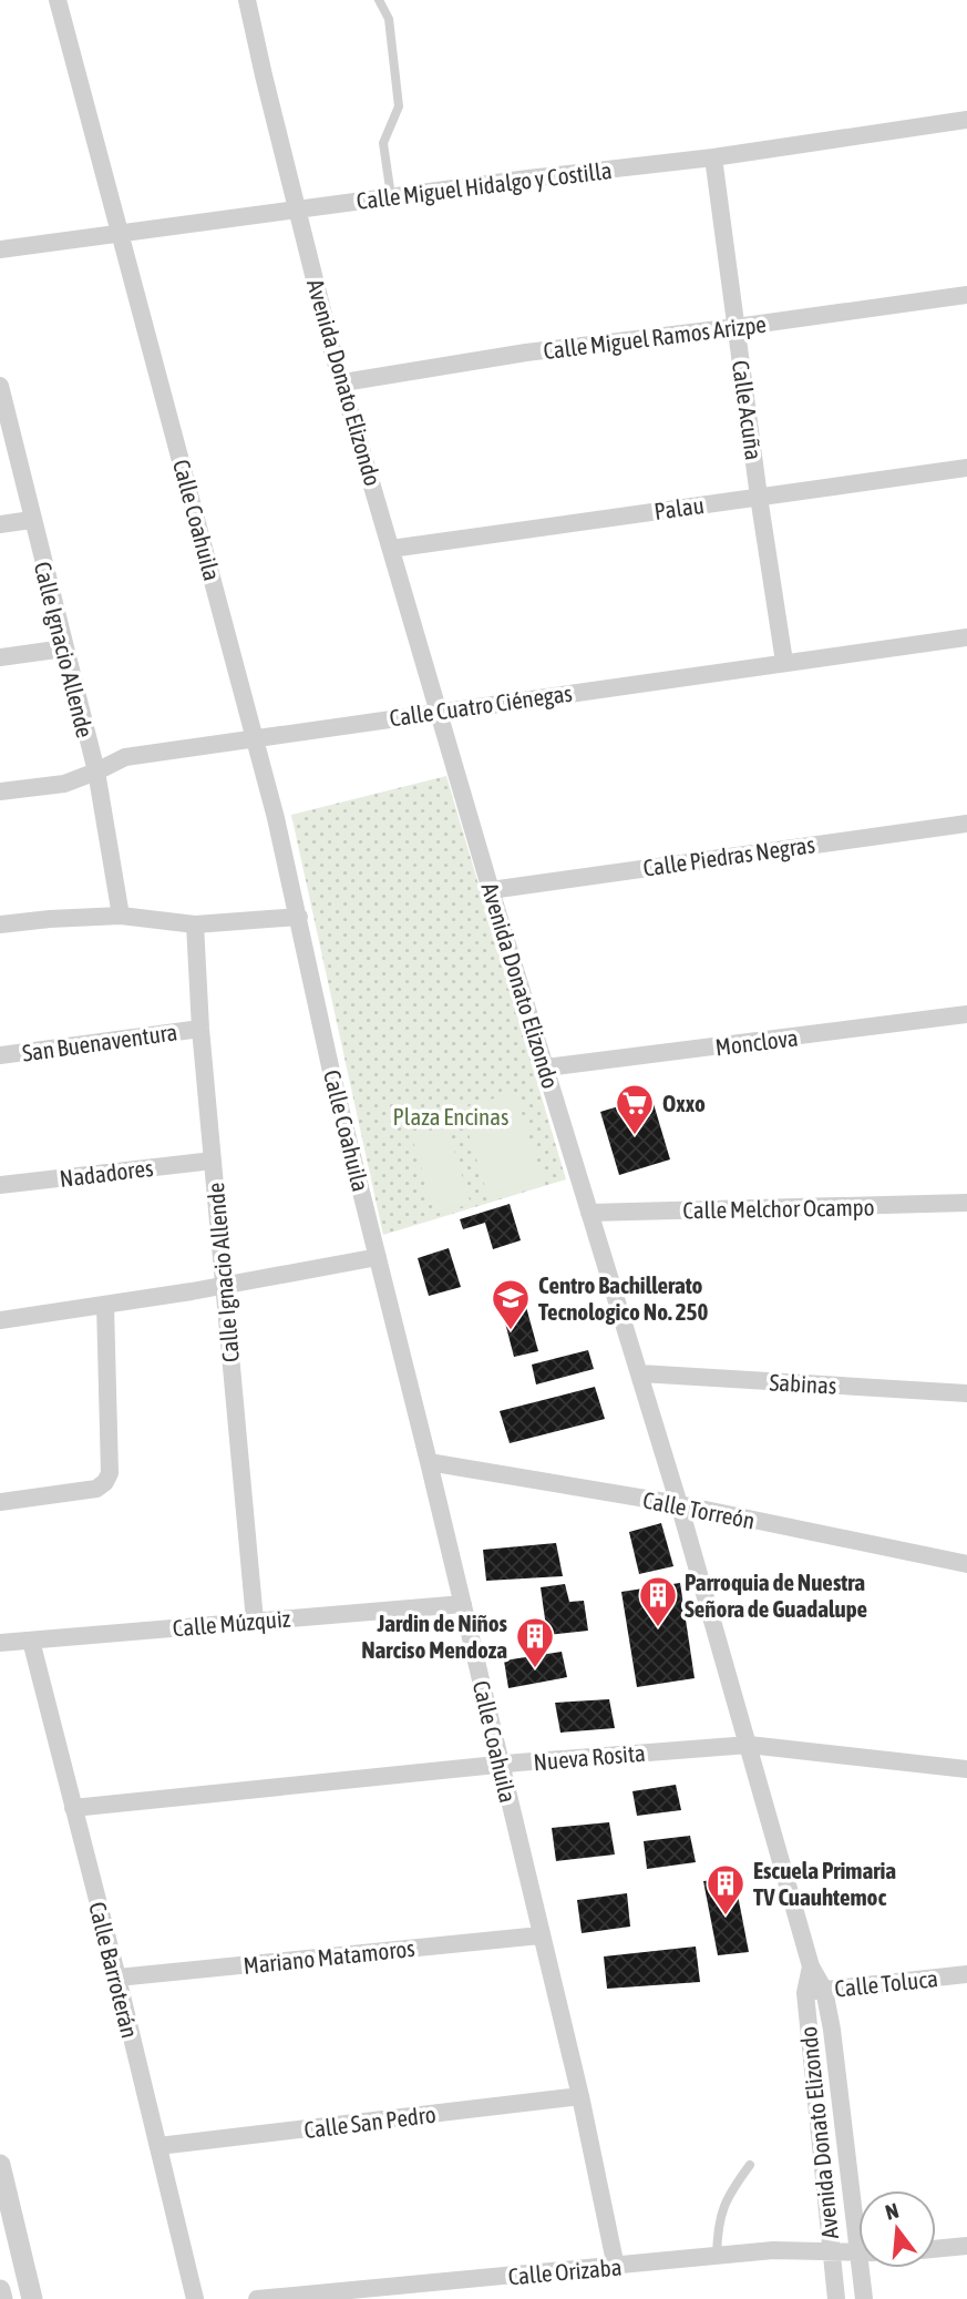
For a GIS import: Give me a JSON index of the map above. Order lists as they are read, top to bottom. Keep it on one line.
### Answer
{"streets":{"street":["Calle Miguel Hidalgo y Costilla","Calle Miguel Ramos Arizpe","Avenida Donato Elizondo","Calle Acuña","Palau","Calle Coahuila","Calle Ignacio Allende","Calle Cuatro Ciénegas","Calle Piedras Negras","San Buenaventura","Monclova","Nadadores","Calle Melchor Ocampo","Sabinas","Calle Torreón","Calle Múzquiz","Nueva Rosita","Mariano Matamoros","Calle Barroterán","Calle Toluca","Calle San Pedro","Calle Orizaba"]},"crossings":[["Calle Miguel Hidalgo y Costilla","Avenida Donato Elizondo"],["Calle Miguel Hidalgo y Costilla","Calle Acuña"],["Calle Miguel Hidalgo y Costilla","Calle Coahuila"],["Calle Miguel Ramos Arizpe","Avenida Donato Elizondo"],["Calle Miguel Ramos Arizpe","Calle Acuña"],["Avenida Donato Elizondo","Palau"],["Avenida Donato Elizondo","Calle Cuatro Ciénegas"],["Avenida Donato Elizondo","Calle Piedras Negras"],["Avenida Donato Elizondo","Monclova"],["Avenida Donato Elizondo","Calle Melchor Ocampo"],["Avenida Donato Elizondo","Sabinas"],["Avenida Donato Elizondo","Calle Torreón"],["Avenida Donato Elizondo","Nueva Rosita"],["Avenida Donato Elizondo","Calle Toluca"],["Avenida Donato Elizondo","Calle Orizaba"],["Calle Acuña","Palau"],["Calle Acuña","Calle Cuatro Ciénegas"],["Calle Coahuila","Calle Cuatro Ciénegas"],["Calle Coahuila","Calle Torreón"],["Calle Coahuila","Calle Múzquiz"],["Calle Coahuila","Nueva Rosita"],["Calle Coahuila","Mariano Matamoros"],["Calle Coahuila","Calle San Pedro"],["Calle Coahuila","Calle Orizaba"],["Calle Ignacio Allende","Calle Cuatro Ciénegas"],["Calle Ignacio Allende","San Buenaventura"],["Calle Ignacio Allende","Nadadores"],["Calle Ignacio Allende","Calle Múzquiz"],["Calle Múzquiz","Calle Barroterán"],["Nueva Rosita","Calle Barroterán"],["Mariano Matamoros","Calle Barroterán"],["Calle Barroterán","Calle San Pedro"]],"parks":["Plaza Encinas"],"places":{"supermarket":["Oxxo"],"school or university":["Centro Bachillerato Tecnologico No. 250"],"building":["Parroquia de Nuestra Señora de Guadalupe","Jardin de Niños Narciso Mendoza","Escuela Primaria TV Cuauhtemoc"]},"north":"top"}
